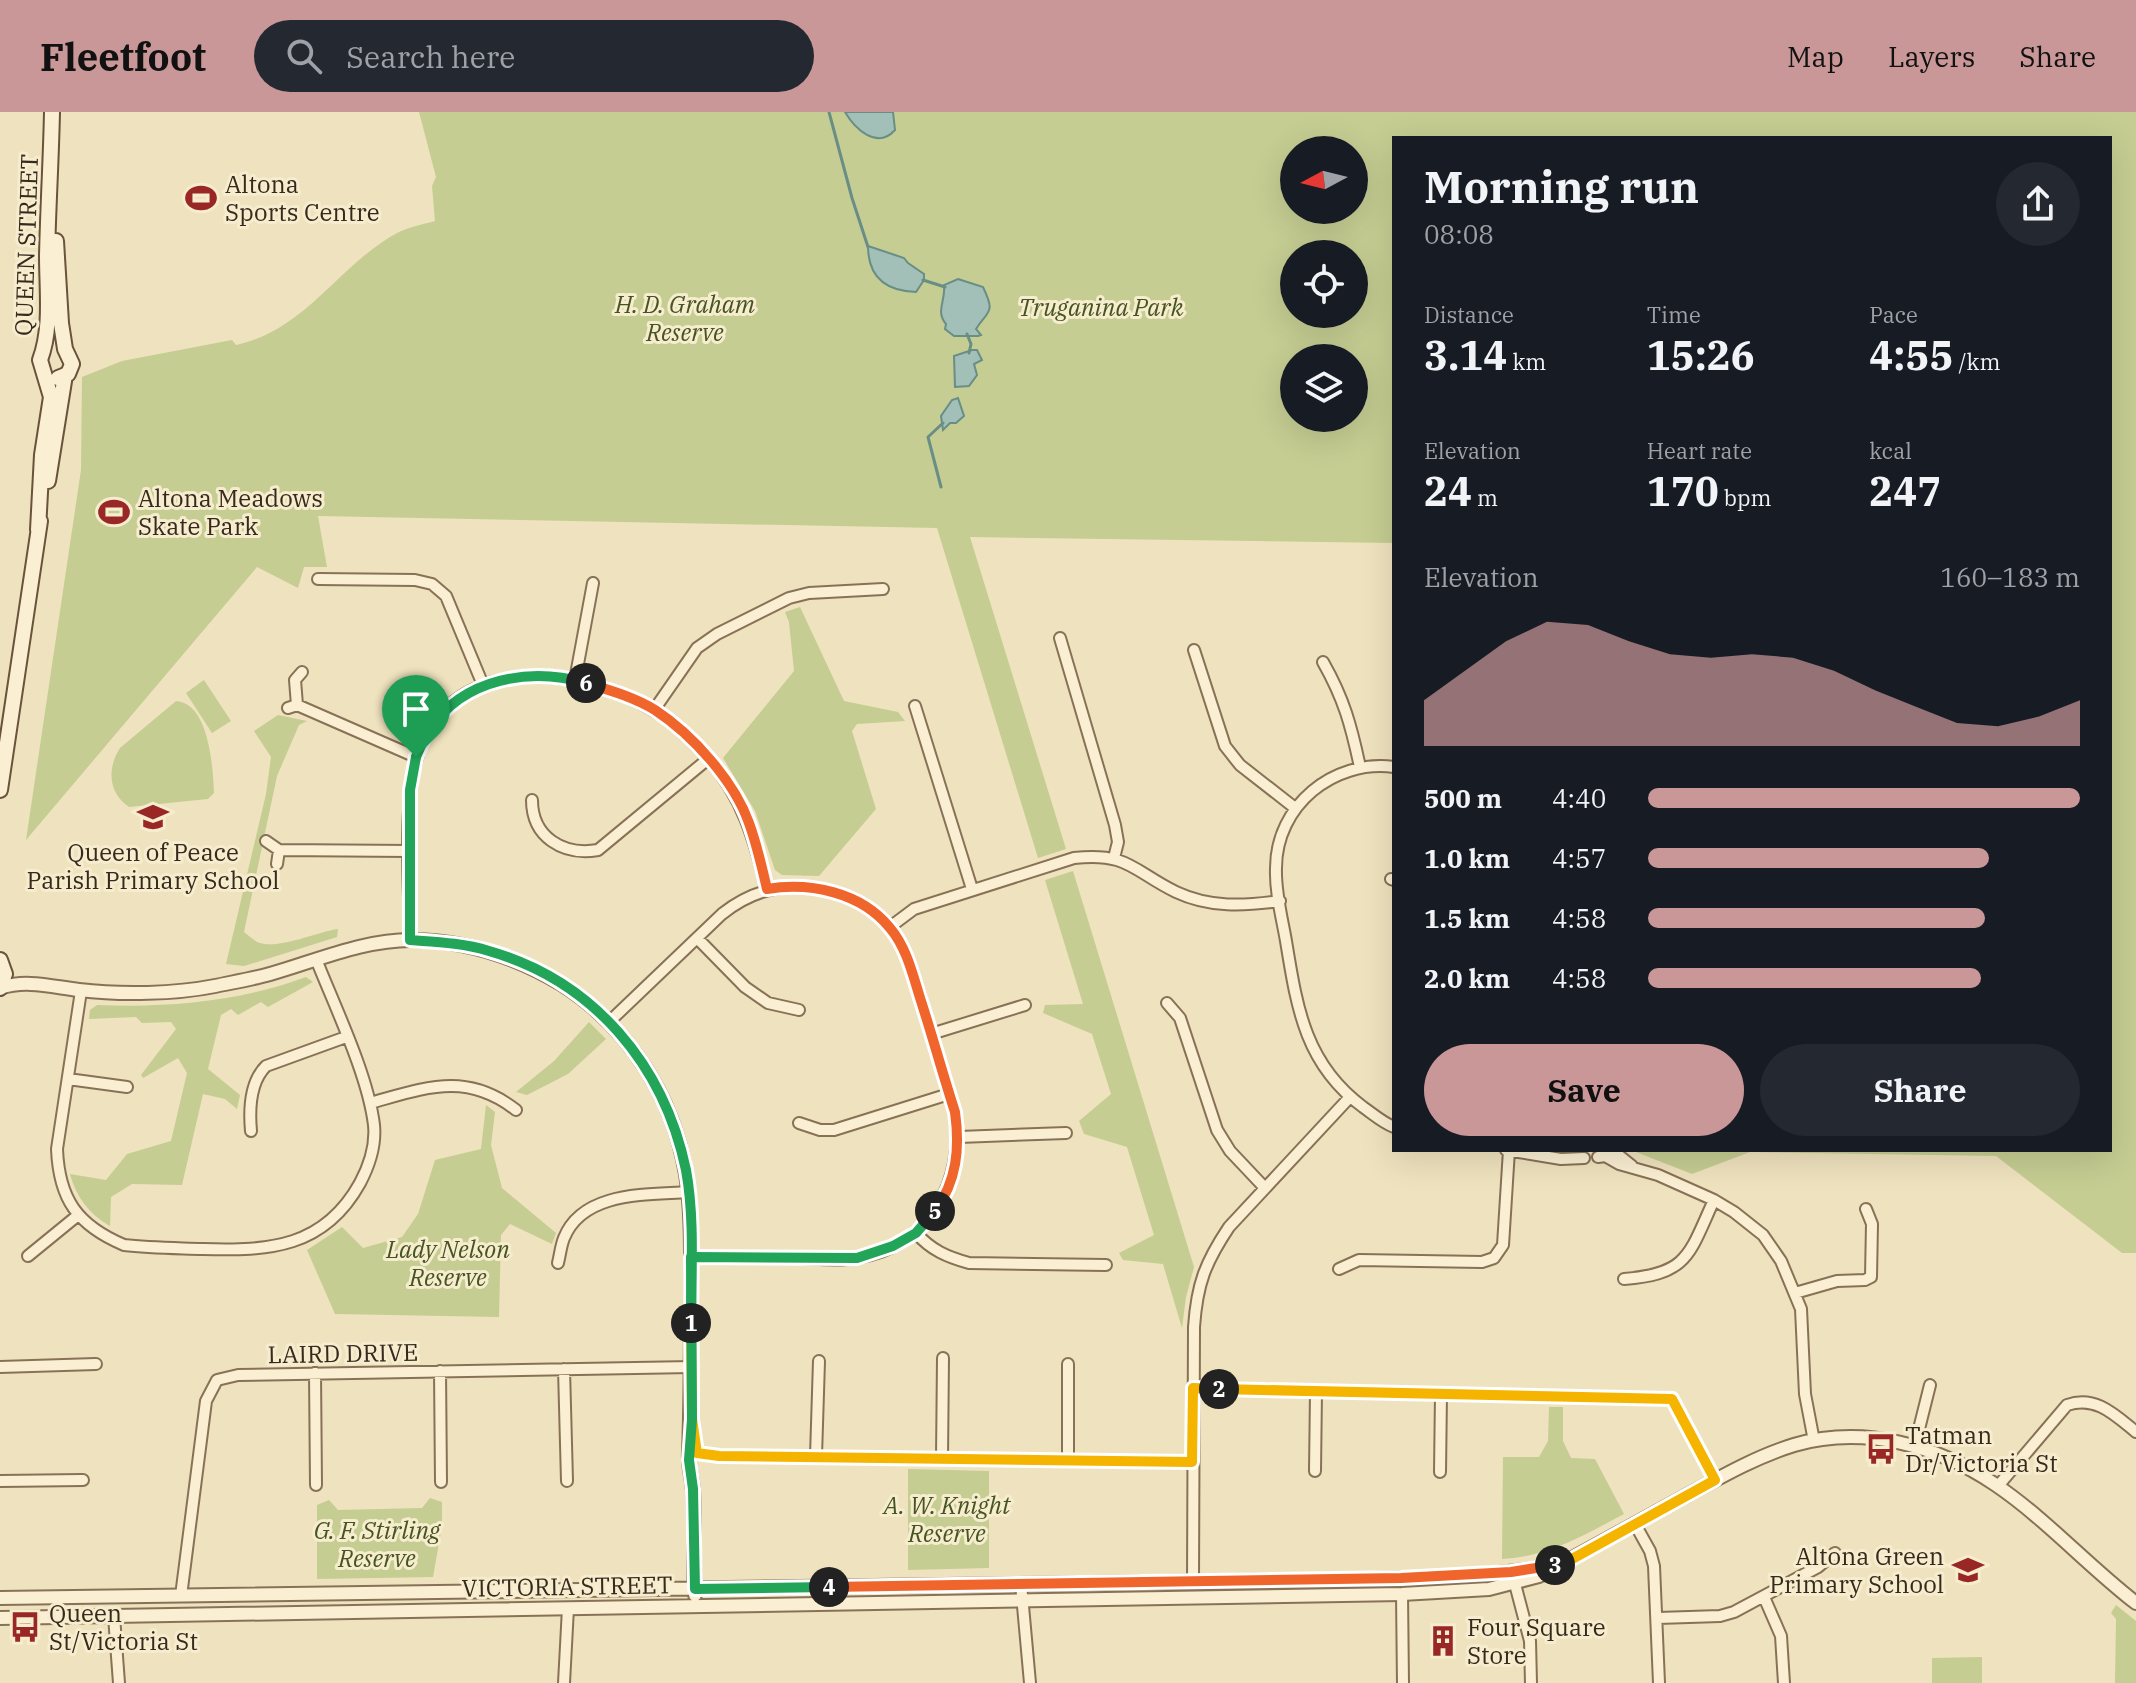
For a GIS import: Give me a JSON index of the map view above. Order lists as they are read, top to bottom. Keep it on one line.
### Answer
{"streets":{"main road":["QUEEN STREET"],"street":["LAIRD DRIVE","VICTORIA STREET"]},"crossings":[["LAIRD DRIVE","VICTORIA STREET"]],"parks":["H. D. Graham Reserve","Truganina Park","Lady Nelson Reserve","A. W. Knight Reserve","G. F. Stirling Reserve"],"places":{"sports":["Altona Sports Centre","Altona Meadows Skate Park"],"school or university":["Queen of Peace Parish Primary School","Altona Green Primary School"],"bus stop":["Tatman Dr/Victoria St","Queen St/Victoria St"],"building":["Four Square Store"]},"north":"left","page":{"header":"Fleetfoot","search":"Search here","nav":["Map","Layers","Share"],"heading":["Morning run","08:08"],"stats":[["Distance","3.14 km"],["Time","15:26"],["Pace","4:55 /km"],["Elevation","24 m"],["Heart rate","170 bpm"],["kcal","247"]],"chart":["Elevation","160–183 m"],"pins":["6","5","1","2","3","4"],"list":[{"name":"500 m","note":"4:40"},{"name":"1.0 km","note":"4:57"},{"name":"1.5 km","note":"4:58"},{"name":"2.0 km","note":"4:58"}],"buttons":["Save","Share"]}}
